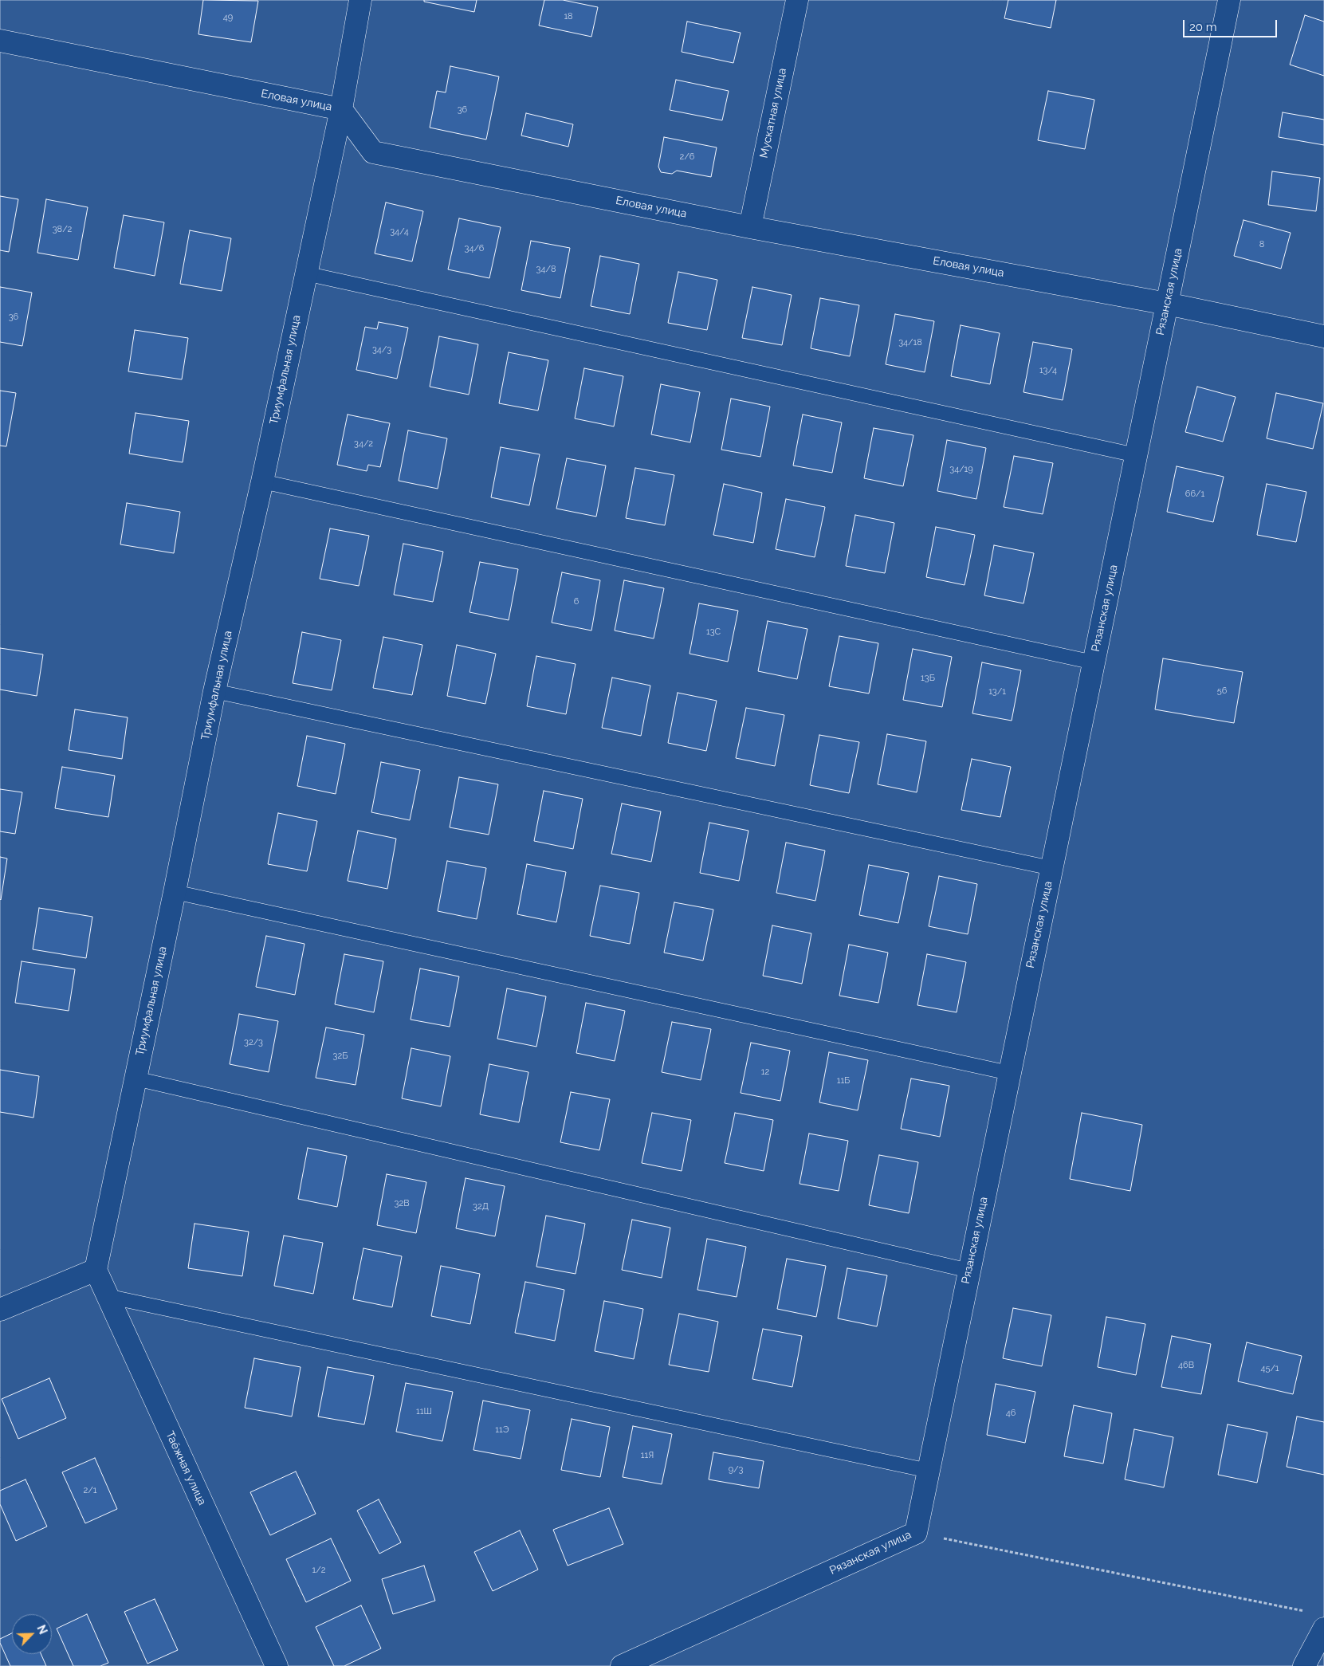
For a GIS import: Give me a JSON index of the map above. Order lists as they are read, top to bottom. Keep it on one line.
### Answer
{"streets":{"street":["Еловая улица","Мускатная улица","Рязанская улица","Триумфальная улица","Таёжная улица"]},"crossings":[["Еловая улица","Мускатная улица"],["Еловая улица","Рязанская улица"],["Еловая улица","Триумфальная улица"],["Триумфальная улица","Таёжная улица"]],"house_numbers":["18","49","36","2/6","38/2","34/4","8","34/6","34/8","36","34/18","34/3","13/4","34/2","34/19","66/1","6","13С","13Б","56","13/1","32/3","32Б","12","11Б","32В","32Д","46В","45/1","11Ш","46","11Э","11Я","9/3","2/1","1/2"],"scale_bar":"20 m","north":"top right"}
